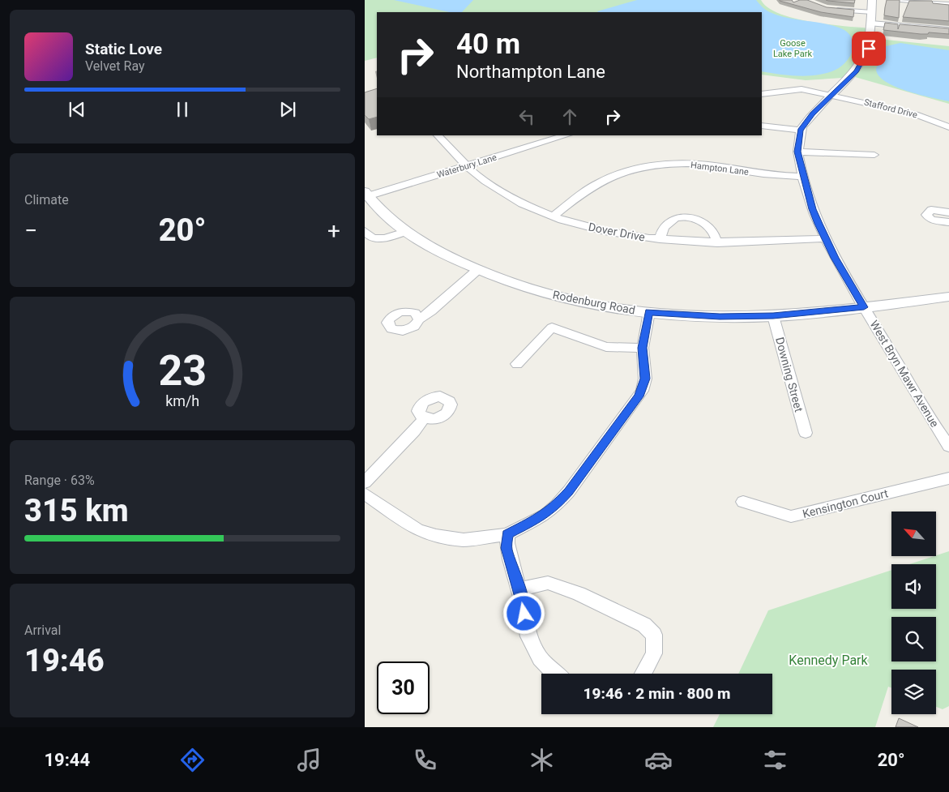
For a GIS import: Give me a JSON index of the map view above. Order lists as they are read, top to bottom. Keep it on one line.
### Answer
{"streets":{"street":["Stafford Drive","Waterbury Lane","Hampton Lane","Dover Drive","Rodenburg Road","West Bryn Mawr Avenue","Downing Street","Kensington Court"]},"crossings":[["Stafford Drive","West Bryn Mawr Avenue"],["Waterbury Lane","Dover Drive"],["Waterbury Lane","Rodenburg Road"],["Hampton Lane","Dover Drive"],["Hampton Lane","West Bryn Mawr Avenue"],["Dover Drive","West Bryn Mawr Avenue"],["Rodenburg Road","West Bryn Mawr Avenue"],["Rodenburg Road","Downing Street"]],"parks":["Goose Lake Park","Kennedy Park"],"north":"top left","page":{"turn":["40 m","Northampton Lane"],"song":["Static Love","Velvet Ray"],"tile":["Climate",["Range · 63%","315 km"],["Arrival","19:46"]],"heat":["−","20°","+"],"limit":"30","trip":"19:46 · 2 min · 800 m","tabs":["19:44","20°"],"gauge":["23","km/h"]}}
